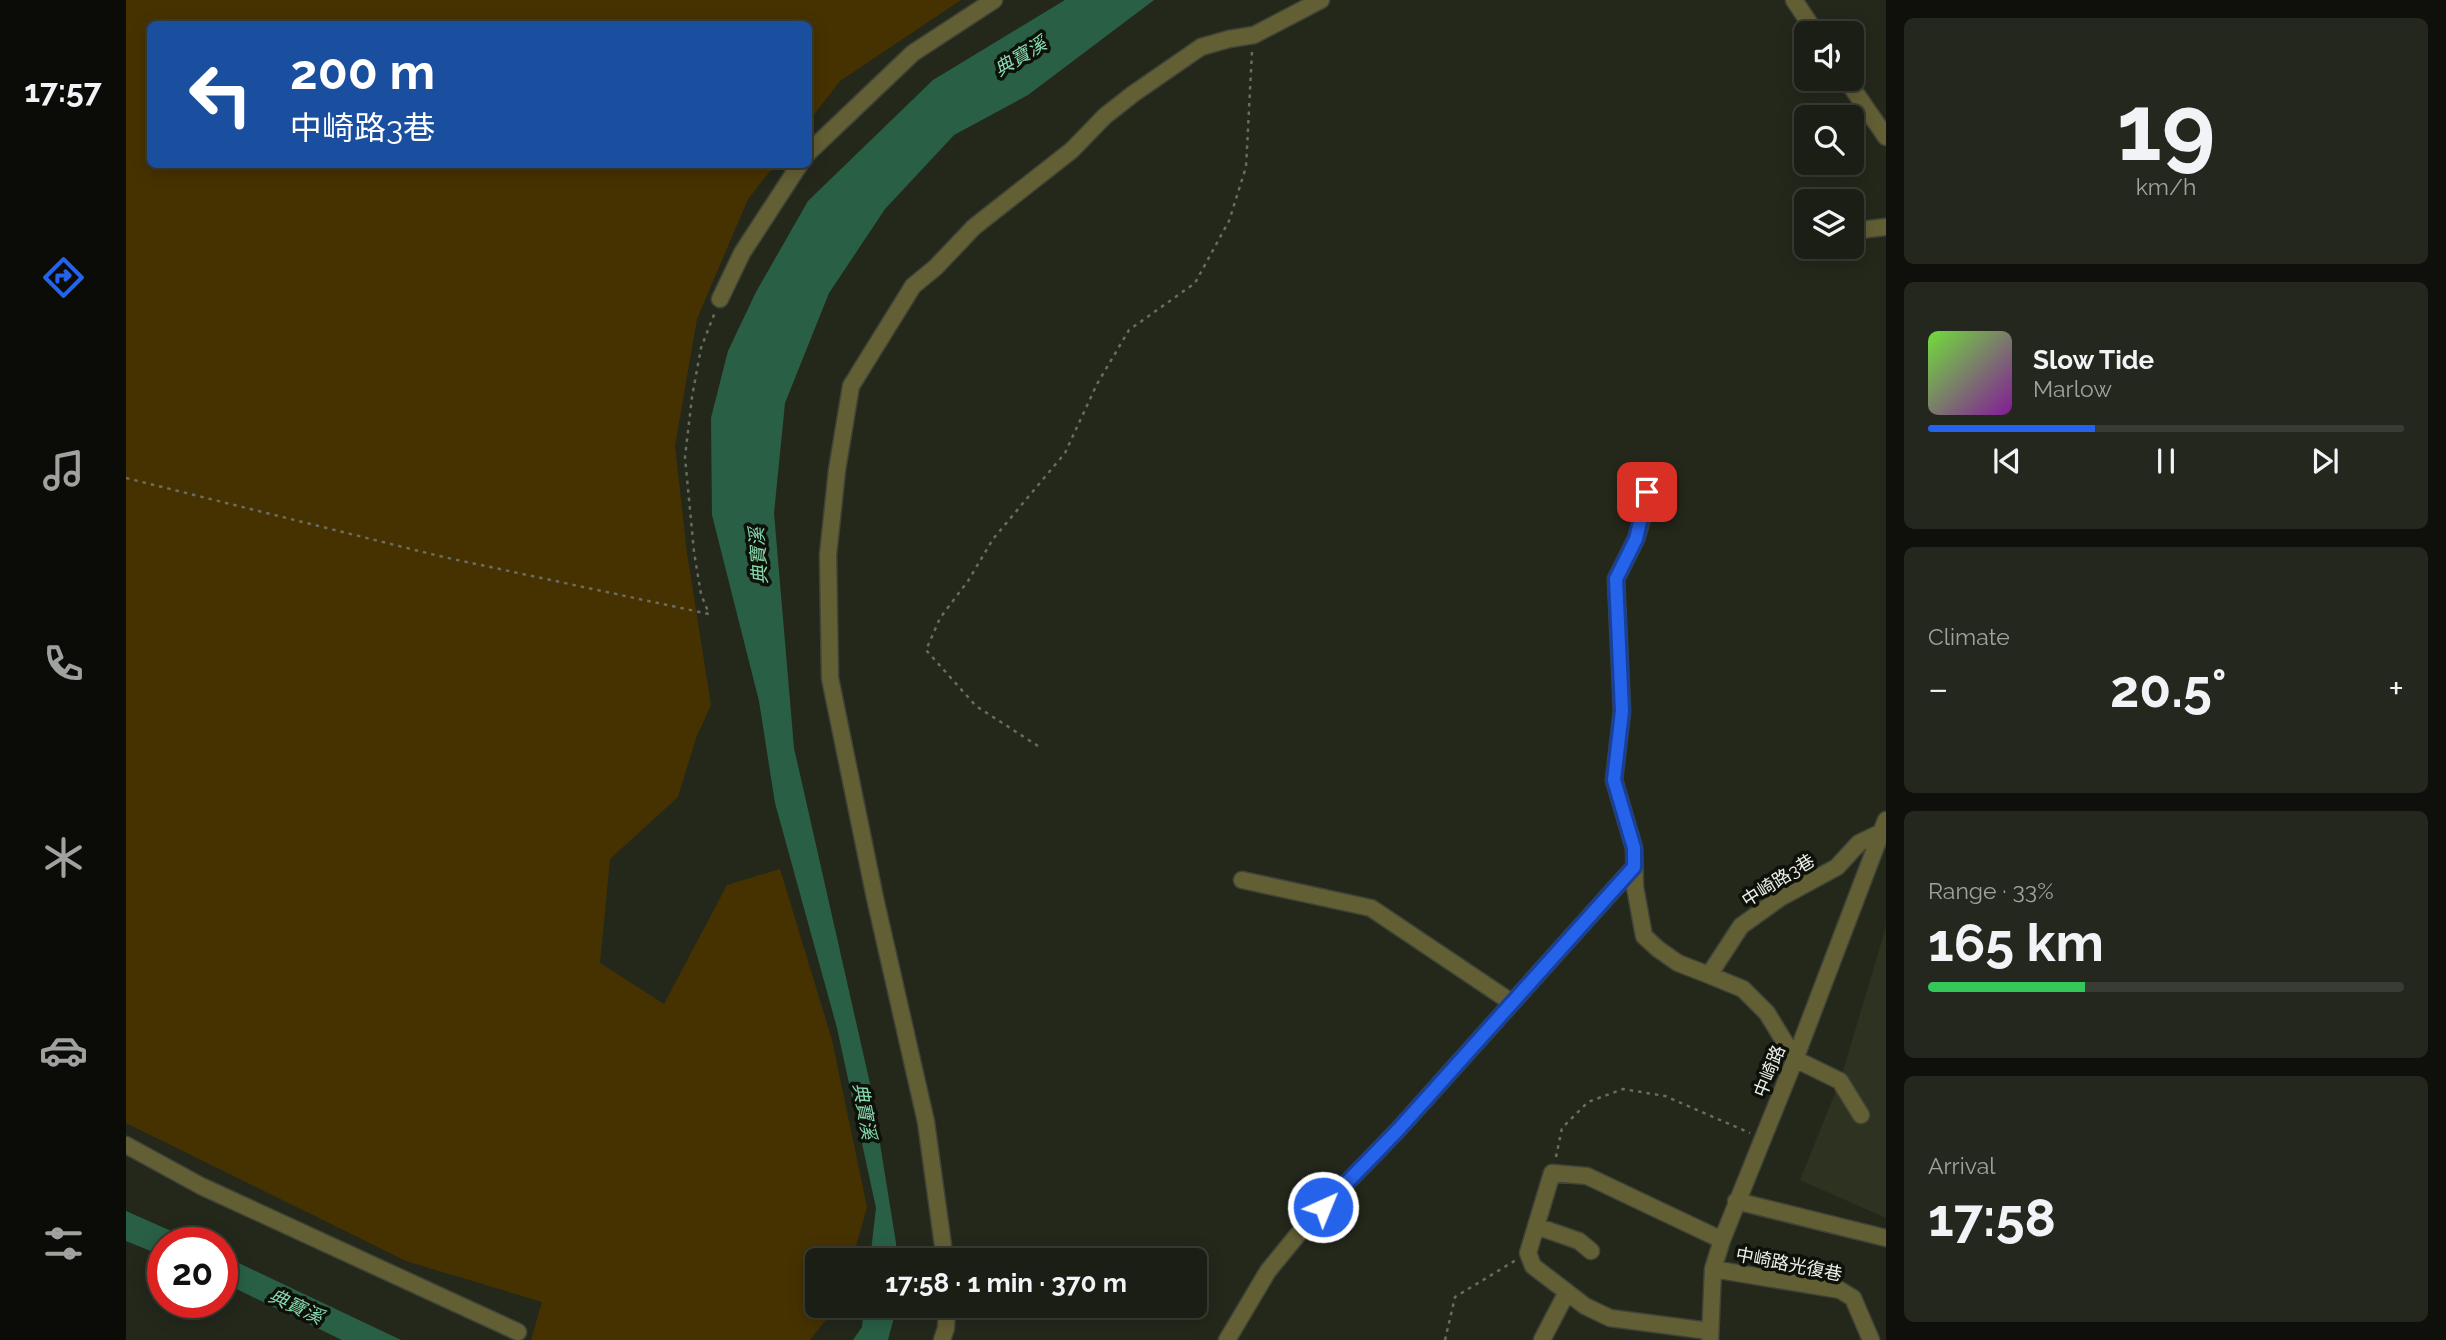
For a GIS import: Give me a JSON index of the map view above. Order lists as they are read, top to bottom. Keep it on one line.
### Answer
{"streets":{"street":["中崎路3巷","中崎路","中崎路光復巷"]},"crossings":[["中崎路3巷","中崎路"],["中崎路","中崎路光復巷"]],"water":["典寶溪"],"page":{"tabs":"17:57","tile":[["19","km/h"],"Climate",["Range · 33%","165 km"],["Arrival","17:58"]],"turn":["200 m","中崎路3巷"],"song":["Slow Tide","Marlow"],"heat":["−","20.5°","+"],"limit":"20","trip":"17:58 · 1 min · 370 m"}}
